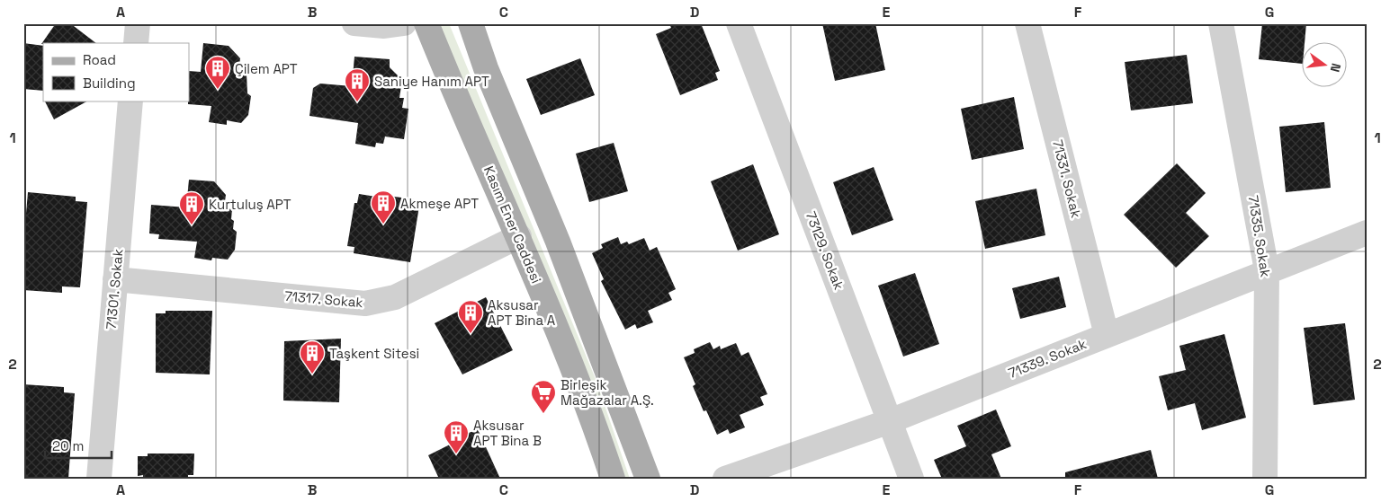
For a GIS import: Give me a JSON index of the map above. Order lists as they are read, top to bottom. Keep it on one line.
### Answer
{"streets":{"main road":["Kasım Ener Caddesi"],"street":["71331. Sokak","71335. Sokak","73129. Sokak","71301. Sokak","71317. Sokak","71339. Sokak"]},"crossings":[["71331. Sokak","71339. Sokak"],["Kasım Ener Caddesi","71317. Sokak"],["71335. Sokak","71339. Sokak"],["73129. Sokak","71339. Sokak"],["71301. Sokak","71317. Sokak"]],"places":{"building":["Çilem APT","Saniye Hanım APT","Akmeşe APT","Kurtuluş APT","Aksusar APT Bina A","Taşkent Sitesi","Aksusar APT Bina B"],"supermarket":["Birleşik Mağazalar A.Ş."]},"legend":["Road","Building"],"scale_bar":"20 m","north":"right","grid":{"columns":["A","B","C","D","E","F","G"],"rows":["1","2"]}}
